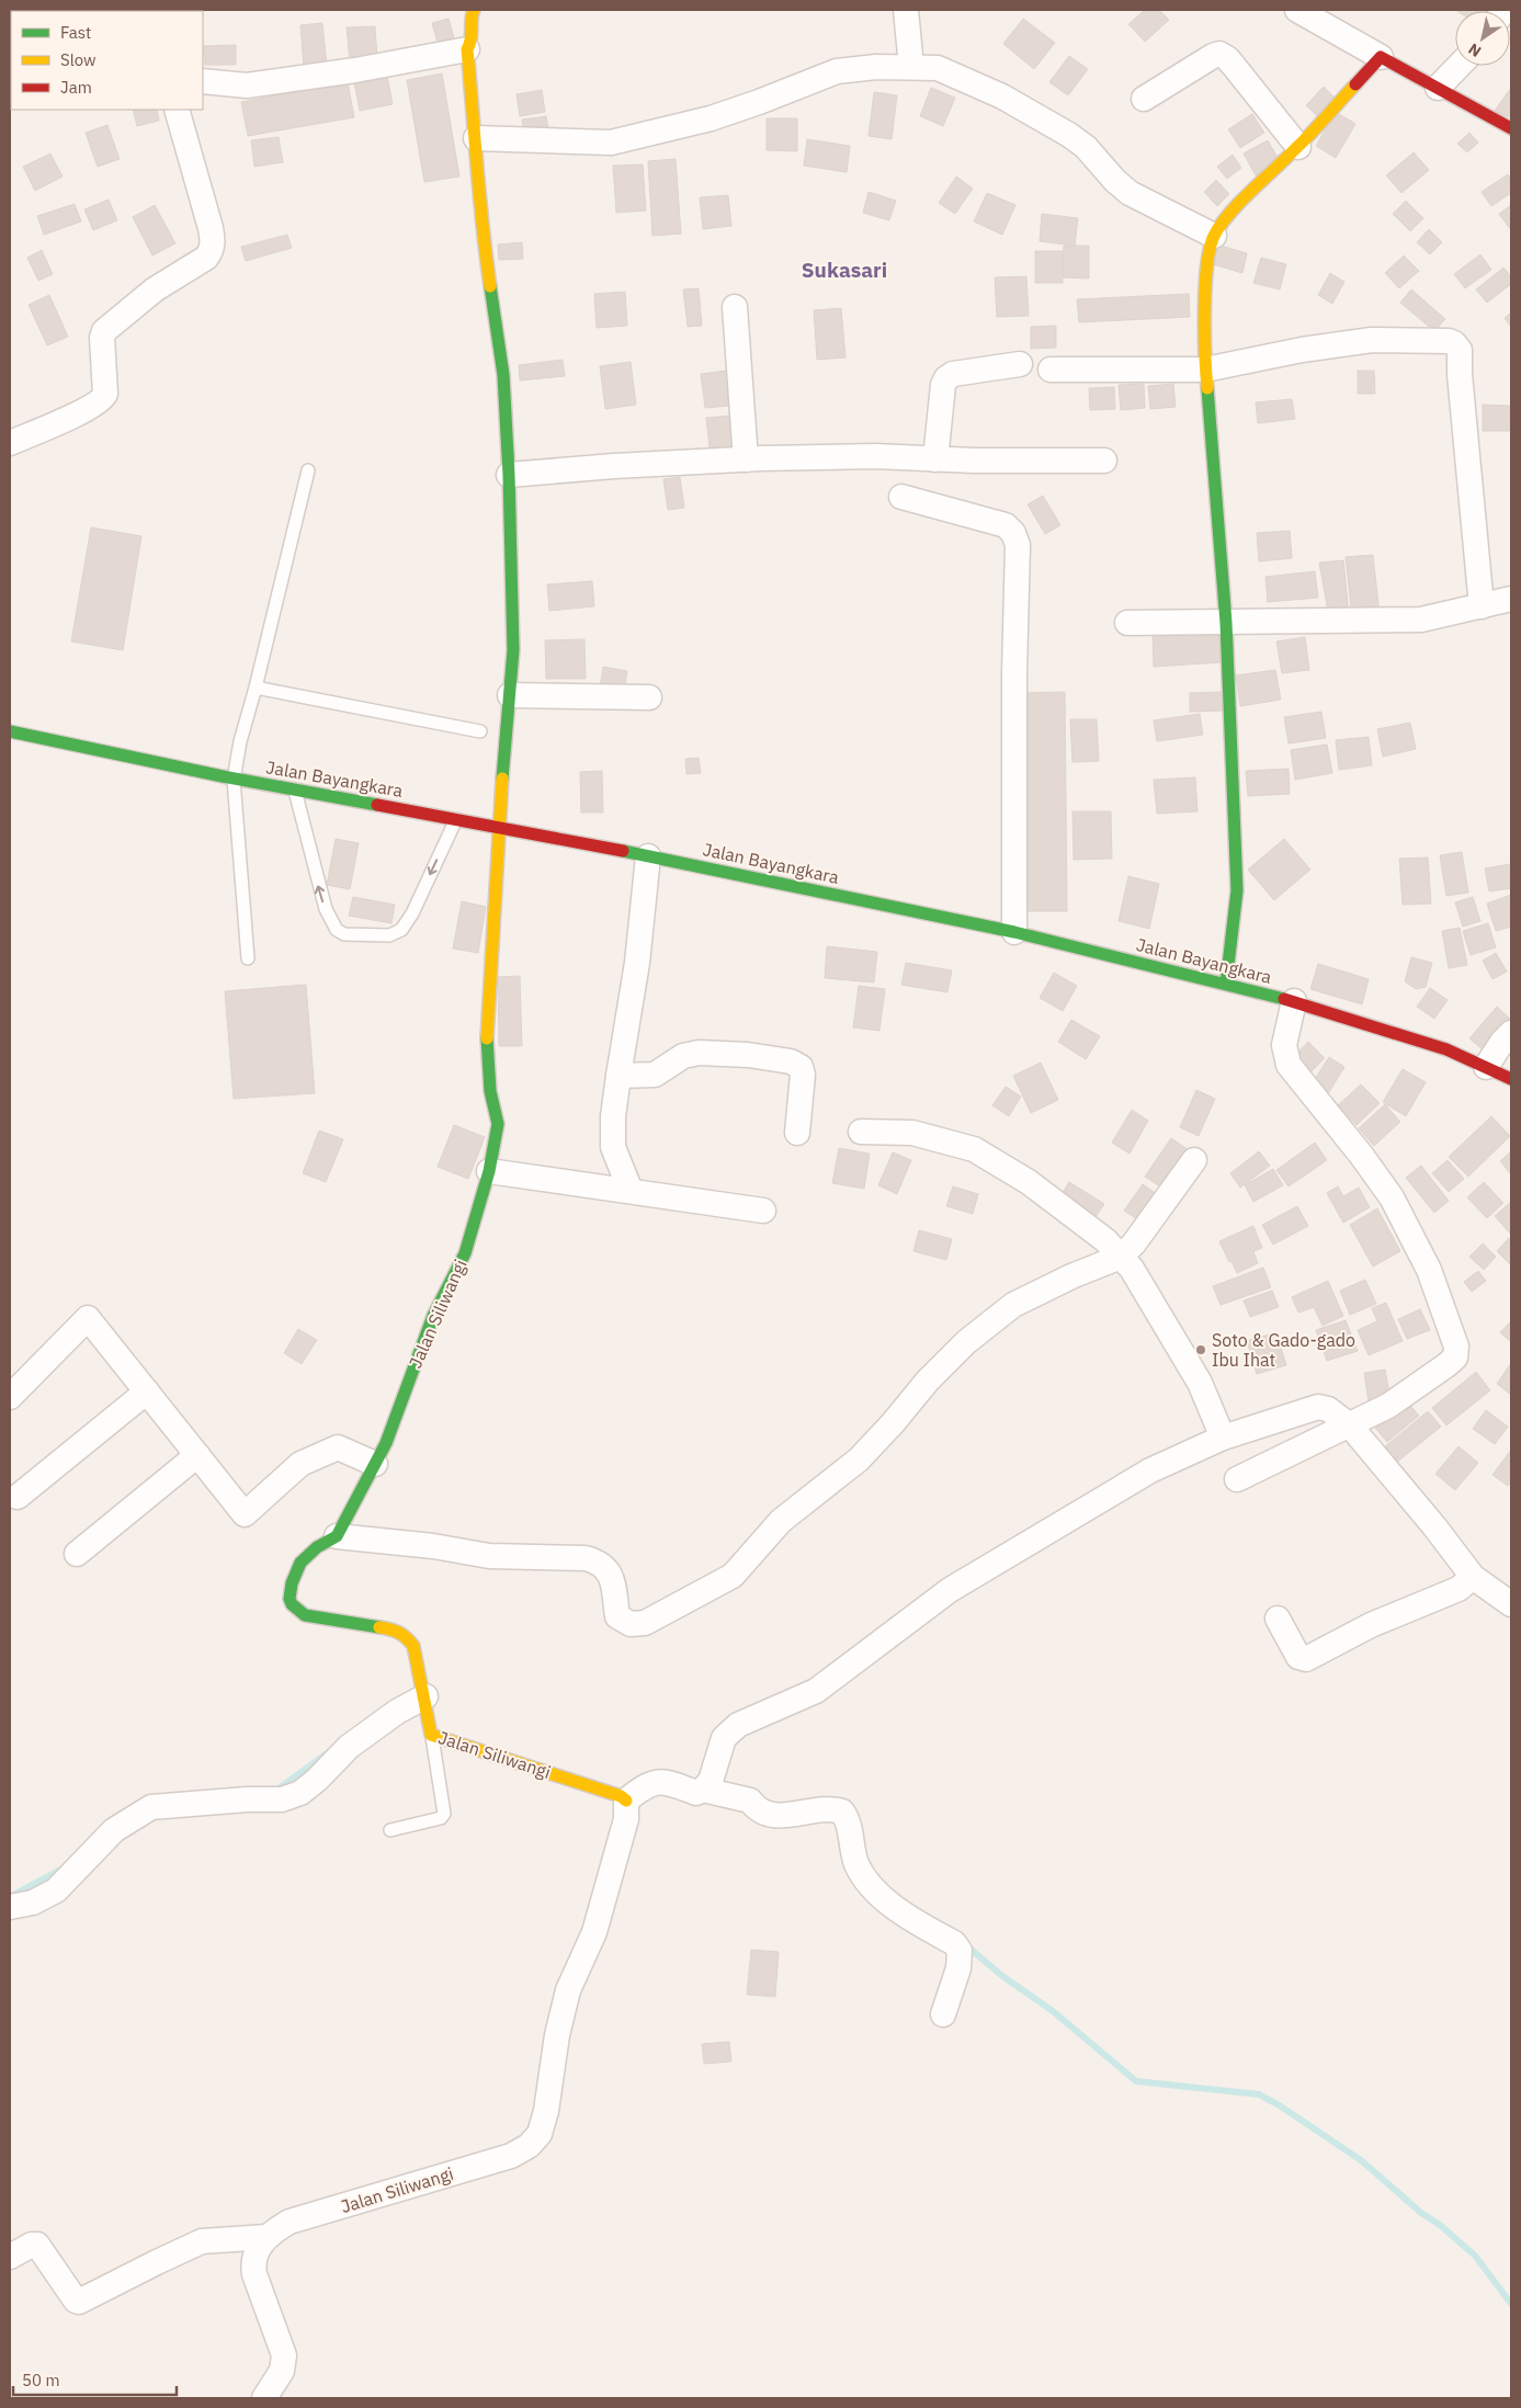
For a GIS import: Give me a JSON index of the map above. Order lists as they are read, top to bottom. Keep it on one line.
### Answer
{"streets":{"main road":["Jalan Bayangkara","Jalan Siliwangi"]},"crossings":[["Jalan Bayangkara","Jalan Siliwangi"]],"districts":["Sukasari"],"places":["Soto & Gado-gado Ibu Ihat"],"legend":["Fast","Slow","Jam"],"scale_bar":"50 m","north":"bottom left"}
